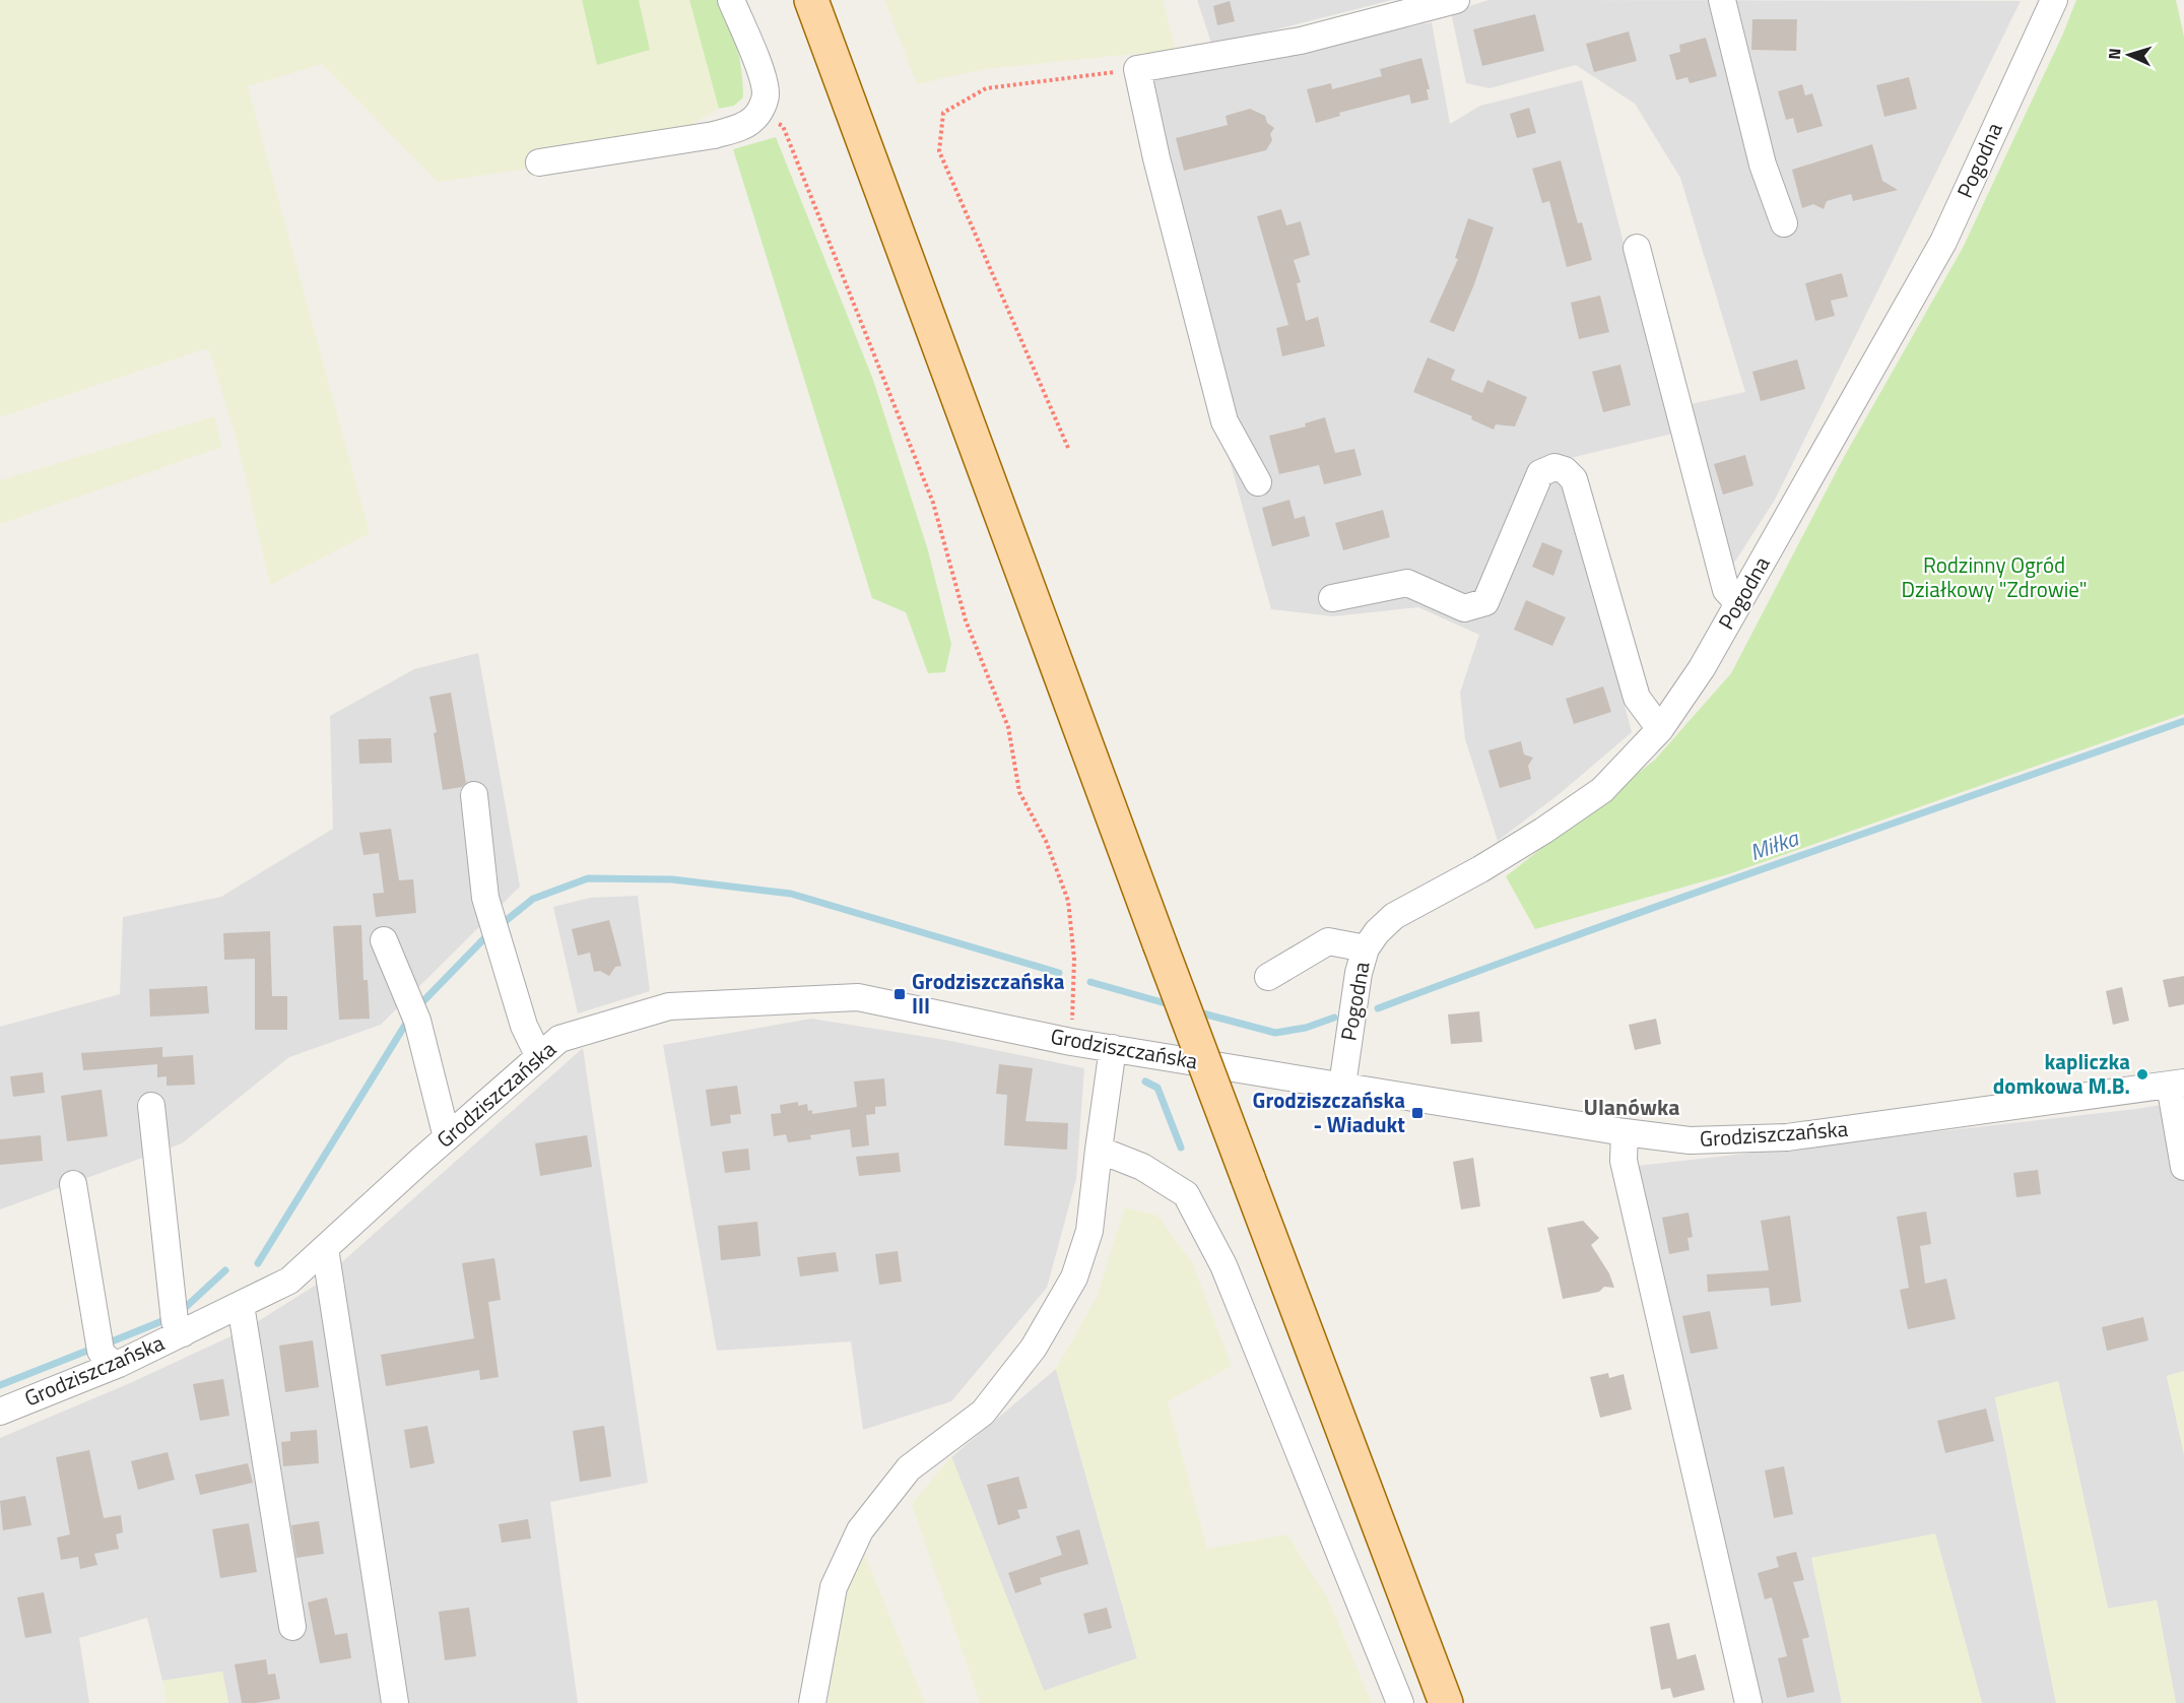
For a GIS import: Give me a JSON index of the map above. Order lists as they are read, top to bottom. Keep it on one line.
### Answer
{"streets":{"street":["Pogodna","Grodziszczańska"]},"crossings":[["Pogodna","Grodziszczańska"]],"districts":["Ulanówka"],"water":["Miłka"],"parks":["Rodzinny Ogród Działkowy \"Zdrowie\""],"places":{"transit":["Grodziszczańska III","Grodziszczańska - Wiadukt"],"other":["kapliczka domkowa M.B."]},"north":"left"}
